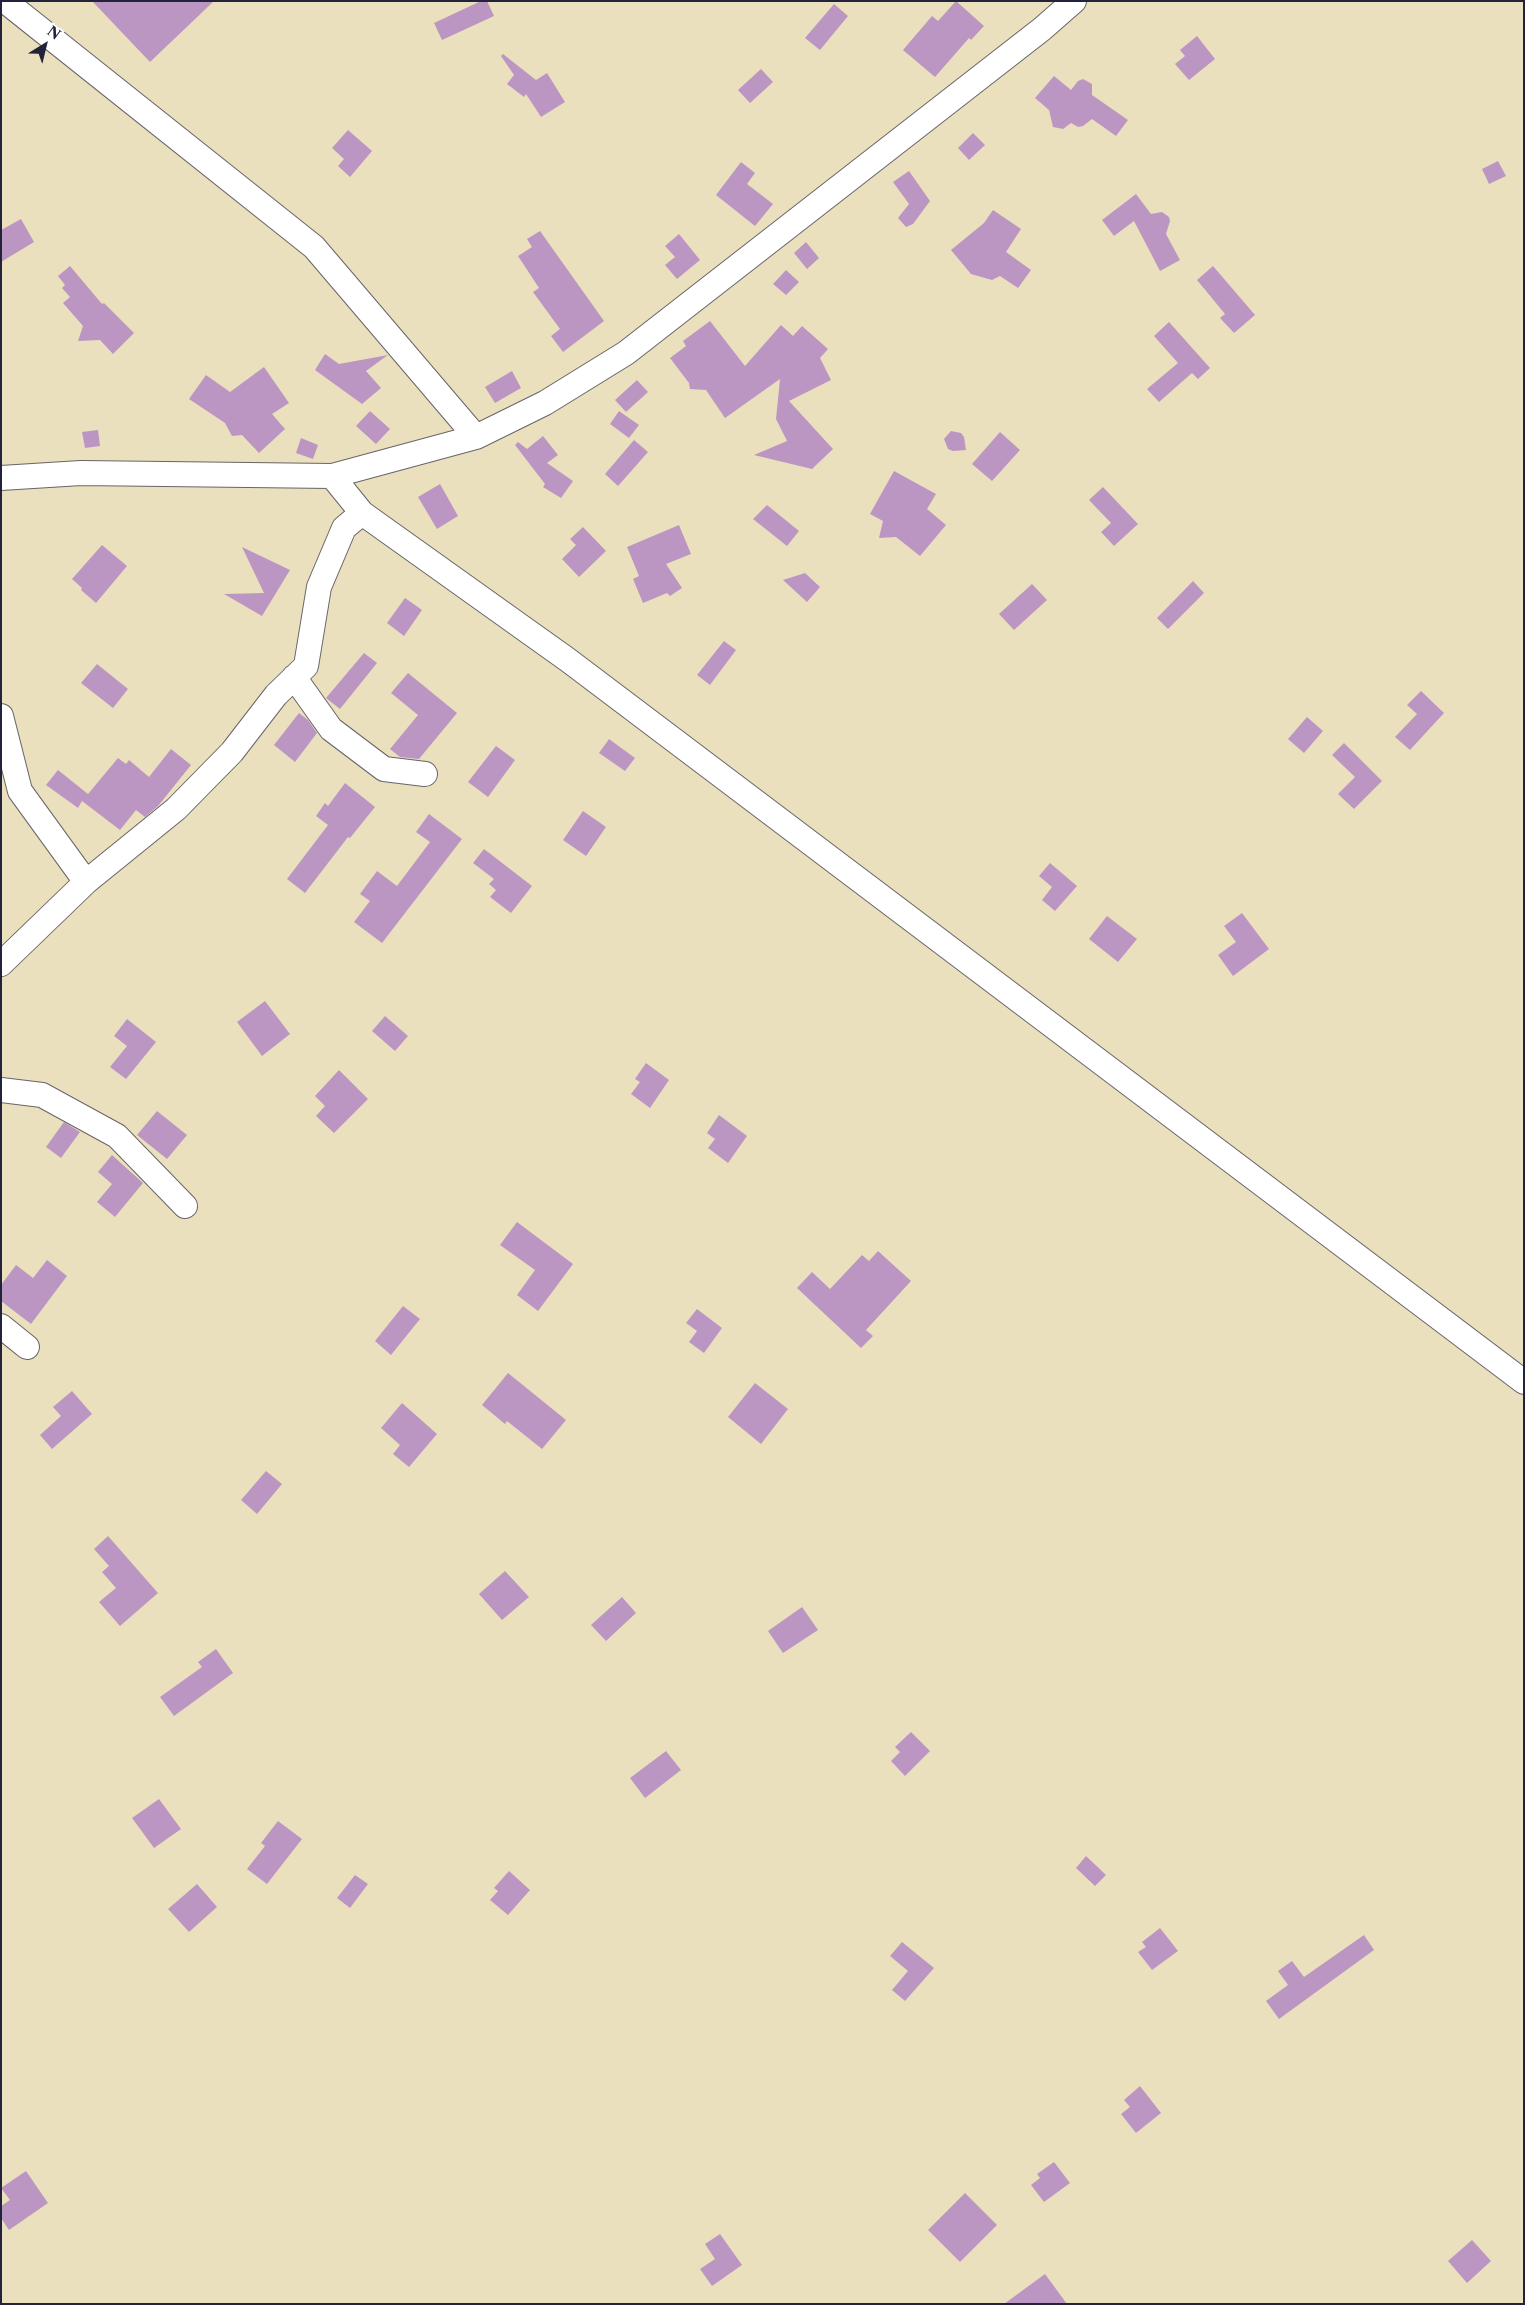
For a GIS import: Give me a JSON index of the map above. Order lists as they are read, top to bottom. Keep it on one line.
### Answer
{"north":"top right"}
